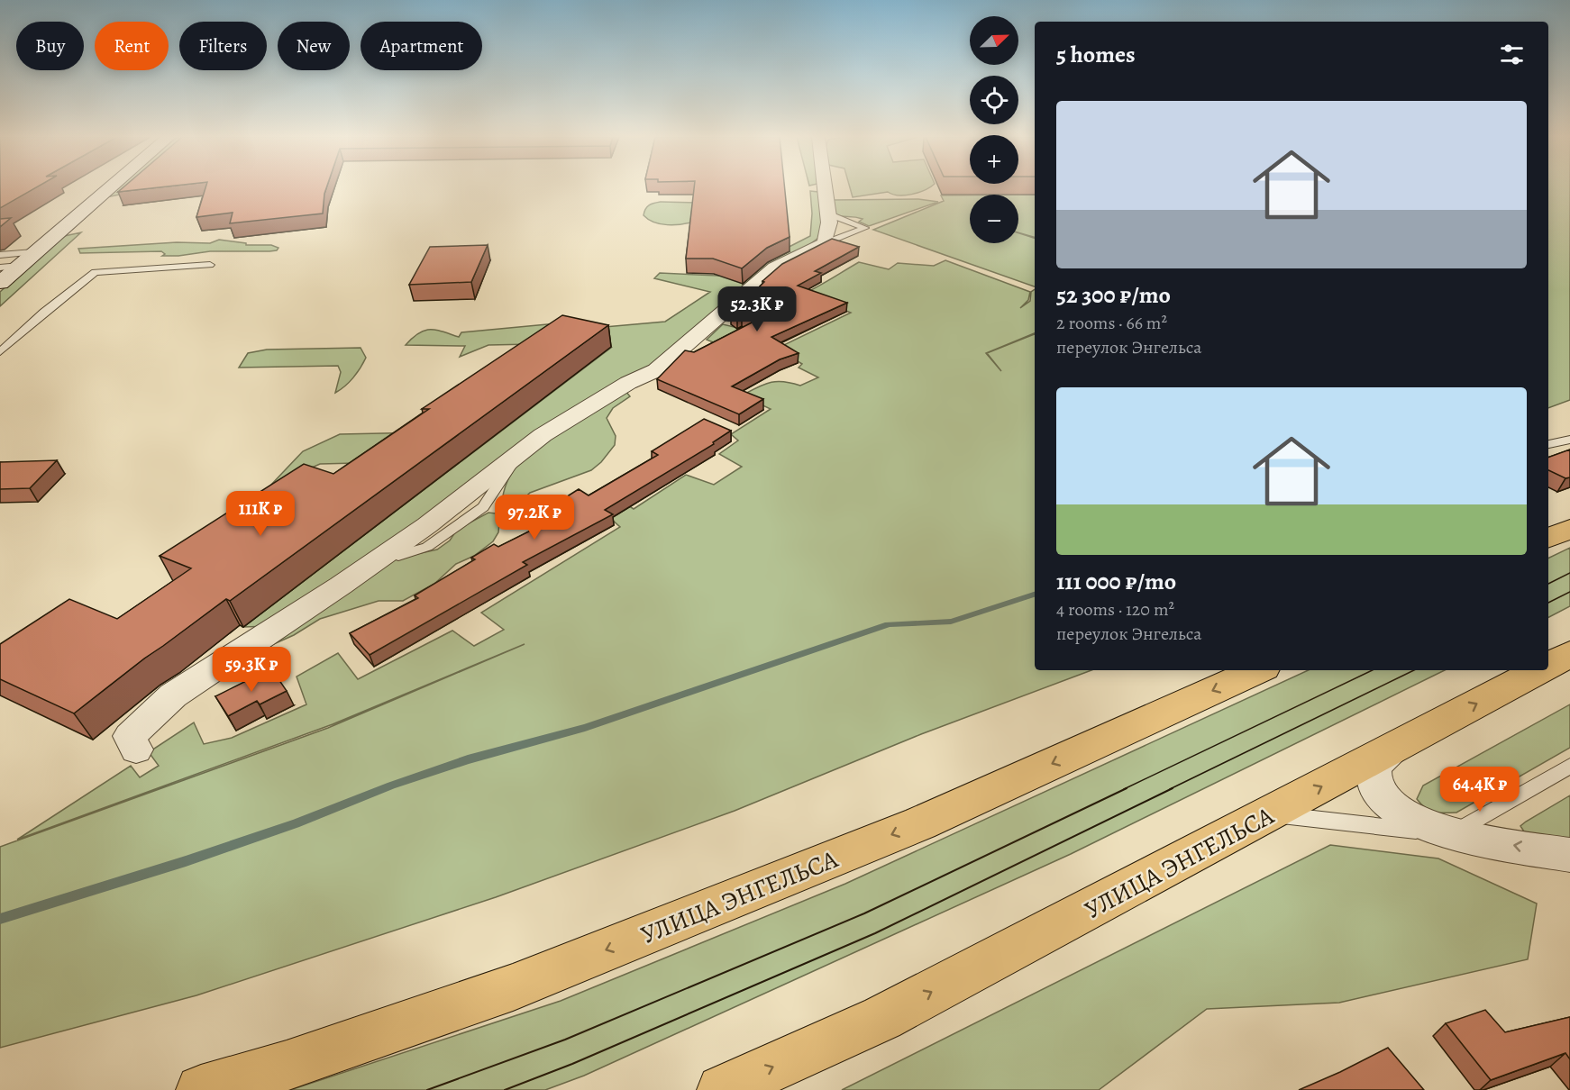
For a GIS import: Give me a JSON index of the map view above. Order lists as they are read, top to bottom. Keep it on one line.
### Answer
{"streets":{"main road":["УЛИЦА ЭНГЕЛЬСА"]},"north":"top right","page":{"map_buttons":["+","−"],"chip":["Buy","Rent","Filters","New","Apartment"],"heading":"5 homes","list":[{"name":"52 300 ₽/mo","note":"2 rooms · 66 m² · переулок Энгельса"},{"name":"111 000 ₽/mo","note":"4 rooms · 120 m² · переулок Энгельса"}],"price":["52.3K ₽","111K ₽","97.2K ₽","59.3K ₽","64.4K ₽"]}}
